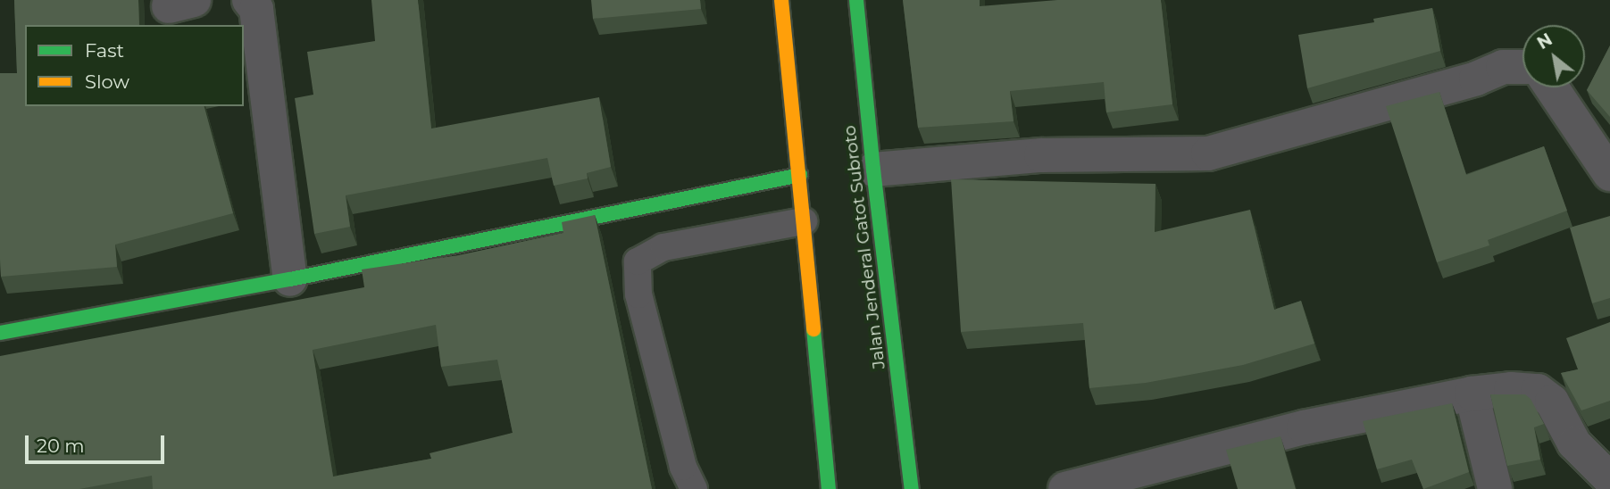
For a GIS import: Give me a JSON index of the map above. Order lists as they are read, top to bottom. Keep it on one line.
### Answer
{"streets":{"main road":["Jalan Jenderal Gatot Subroto"]},"legend":["Fast","Slow"],"scale_bar":"20 m","north":"top left"}
